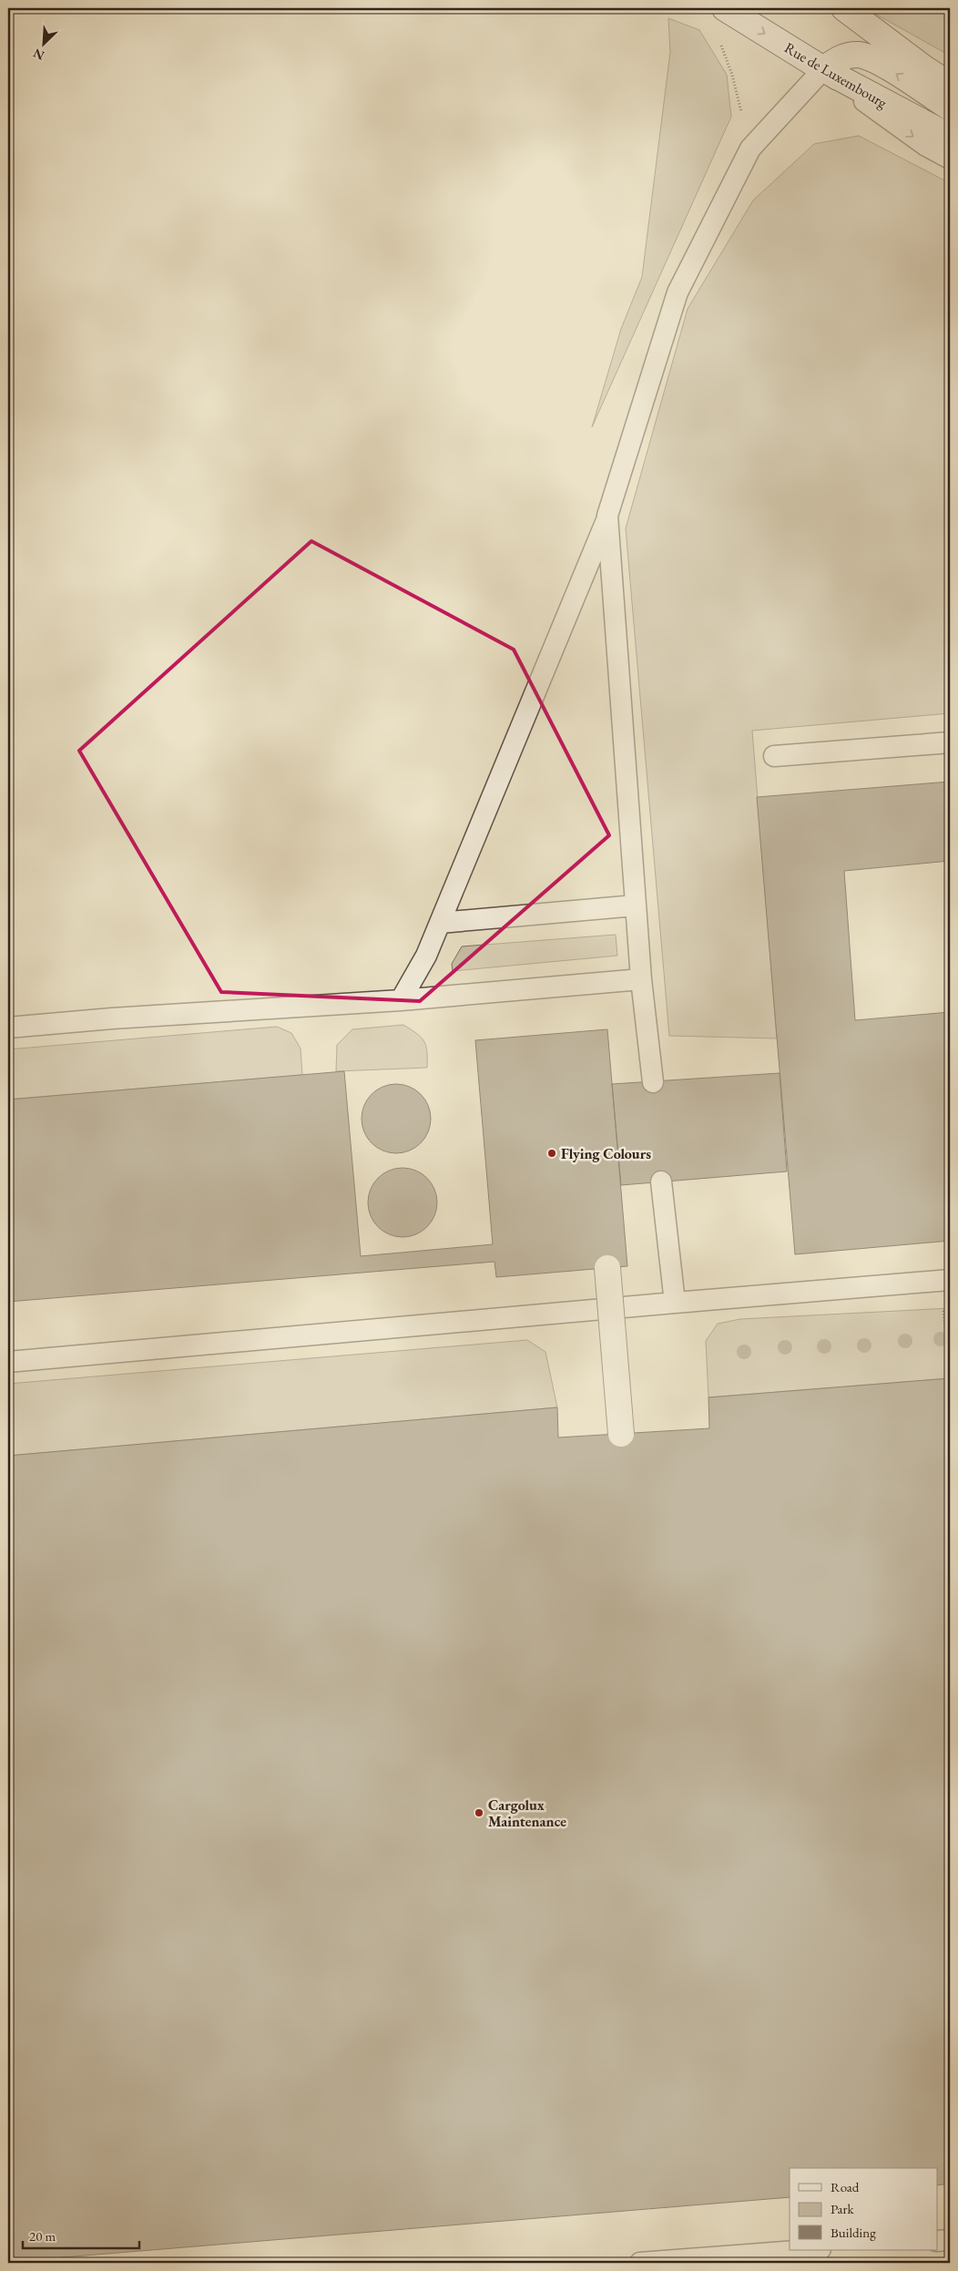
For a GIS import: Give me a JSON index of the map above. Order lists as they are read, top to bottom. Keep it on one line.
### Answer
{"streets":{"main road":["Rue de Luxembourg"]},"one_way":["Rue de Luxembourg"],"places":["Flying Colours","Cargolux Maintenance"],"legend":["Road","Park","Building"],"scale_bar":"20 m","north":"bottom left"}
